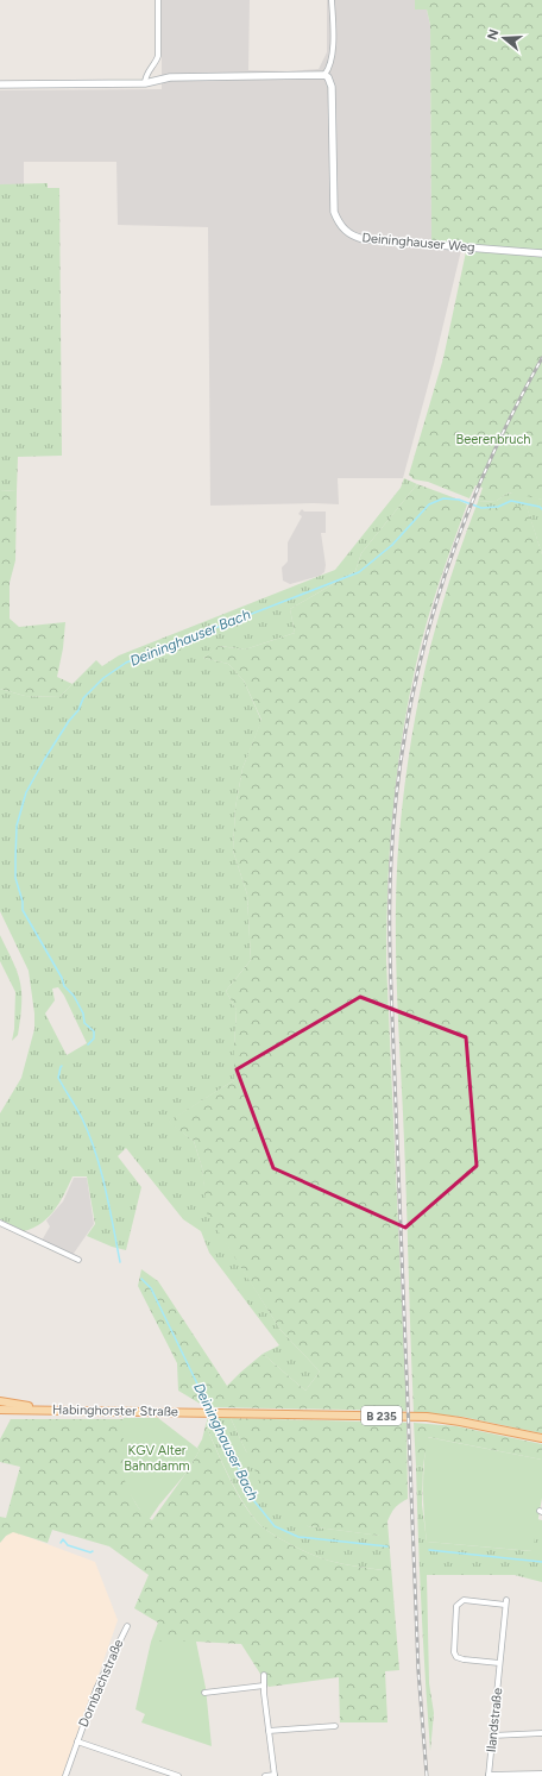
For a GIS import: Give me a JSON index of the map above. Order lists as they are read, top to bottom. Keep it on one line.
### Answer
{"streets":{"main road":["Habinghorster Straße","B 235"],"street":["Deininghauser Weg","Dornbachstraße","Ilandstraße"]},"water":["Deininghauser Bach"],"parks":["Beerenbruch","KGV Alter Bahndamm"],"north":"left"}
